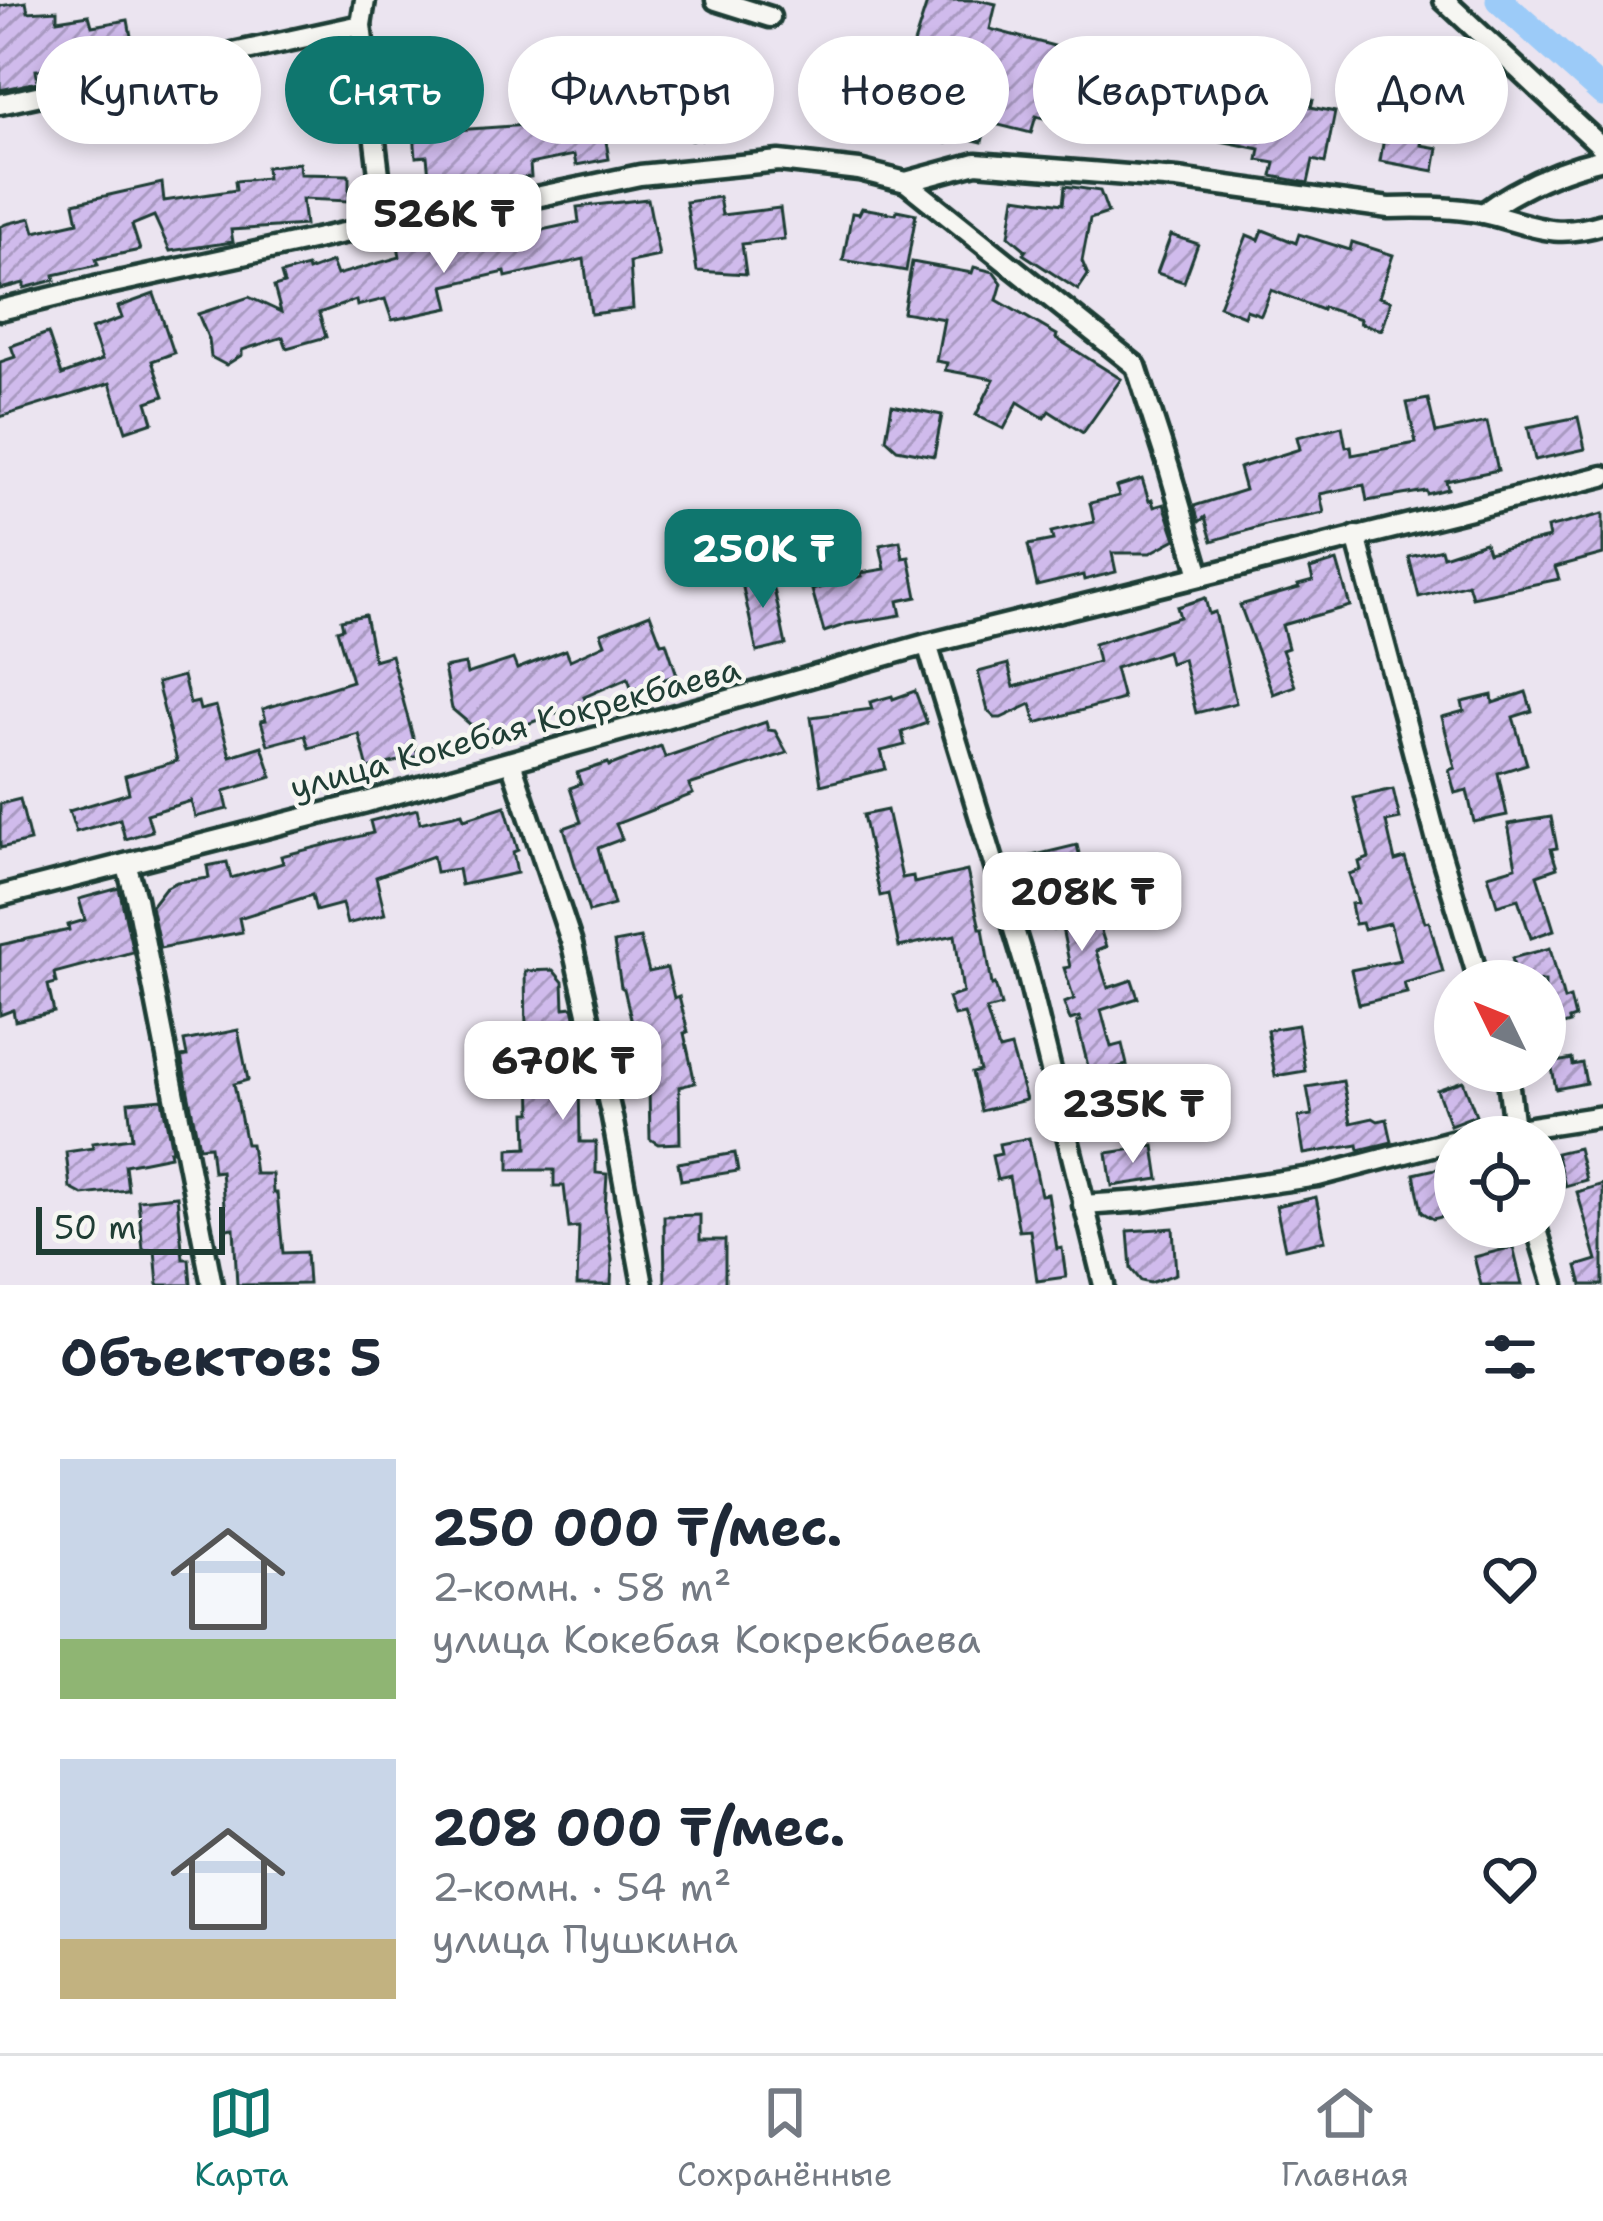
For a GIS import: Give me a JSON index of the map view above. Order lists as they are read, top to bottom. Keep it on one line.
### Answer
{"streets":{"street":["улица Кокебая Кокрекбаева"]},"scale_bar":"50 m","north":"top left","page":{"chip":["Купить","Снять","Фильтры","Новое","Квартира","Дом"],"price":["526K ₸","250K ₸","208K ₸","670K ₸","235K ₸"],"scale":"50 m","heading":"Объектов: 5","list":[{"name":"250 000 ₸/мес.","note":"2-комн. · 58 m² · улица Кокебая Кокрекбаева"},{"name":"208 000 ₸/мес.","note":"2-комн. · 54 m² · улица Пушкина"}],"tabs":["Карта","Сохранённые","Главная"]}}
